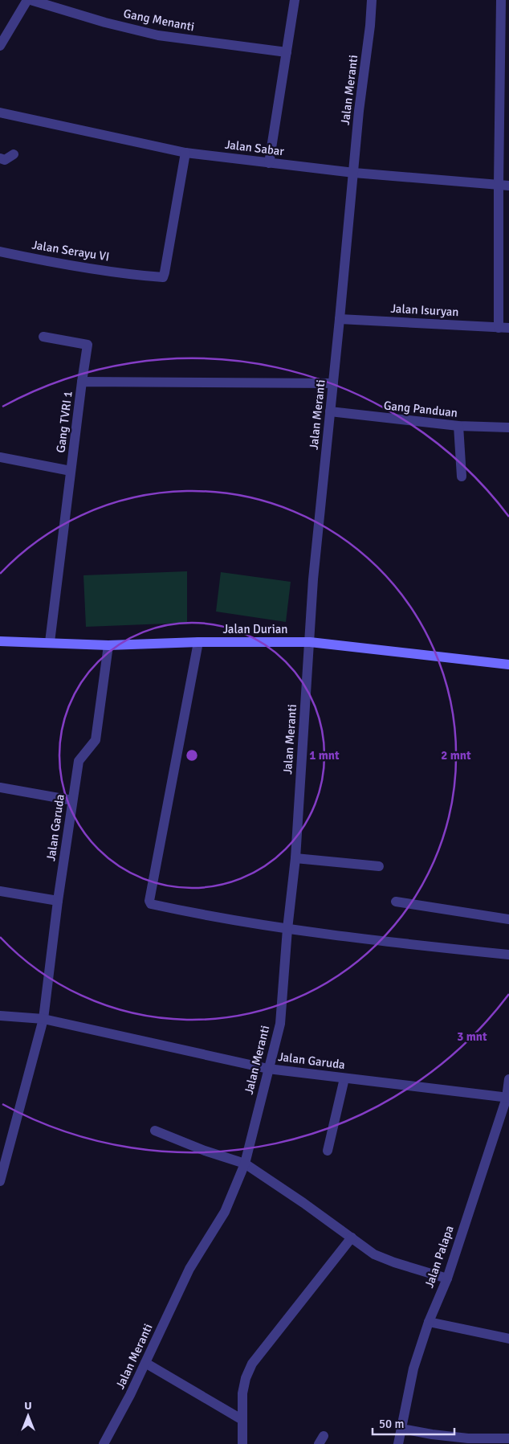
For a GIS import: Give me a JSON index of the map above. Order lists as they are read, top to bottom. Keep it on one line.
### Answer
{"streets":{"main road":["Jalan Durian"],"street":["Gang Menanti","Jalan Meranti","Jalan Sabar","Jalan Serayu VI","Jalan Isuryan","Gang Panduan","Gang TVRI 1","Jalan Garuda","Jalan Palapa"]},"crossings":[["Jalan Meranti","Jalan Sabar"],["Jalan Meranti","Jalan Isuryan"],["Jalan Meranti","Gang Panduan"],["Jalan Meranti","Gang TVRI 1"],["Jalan Meranti","Jalan Durian"],["Jalan Meranti","Jalan Garuda"],["Jalan Sabar","Jalan Serayu VI"],["Gang TVRI 1","Jalan Durian"],["Jalan Durian","Jalan Garuda"],["Jalan Garuda","Jalan Palapa"]],"scale_bar":"50 m","north":"top","rings":["1 mnt","2 mnt","3 mnt"]}
